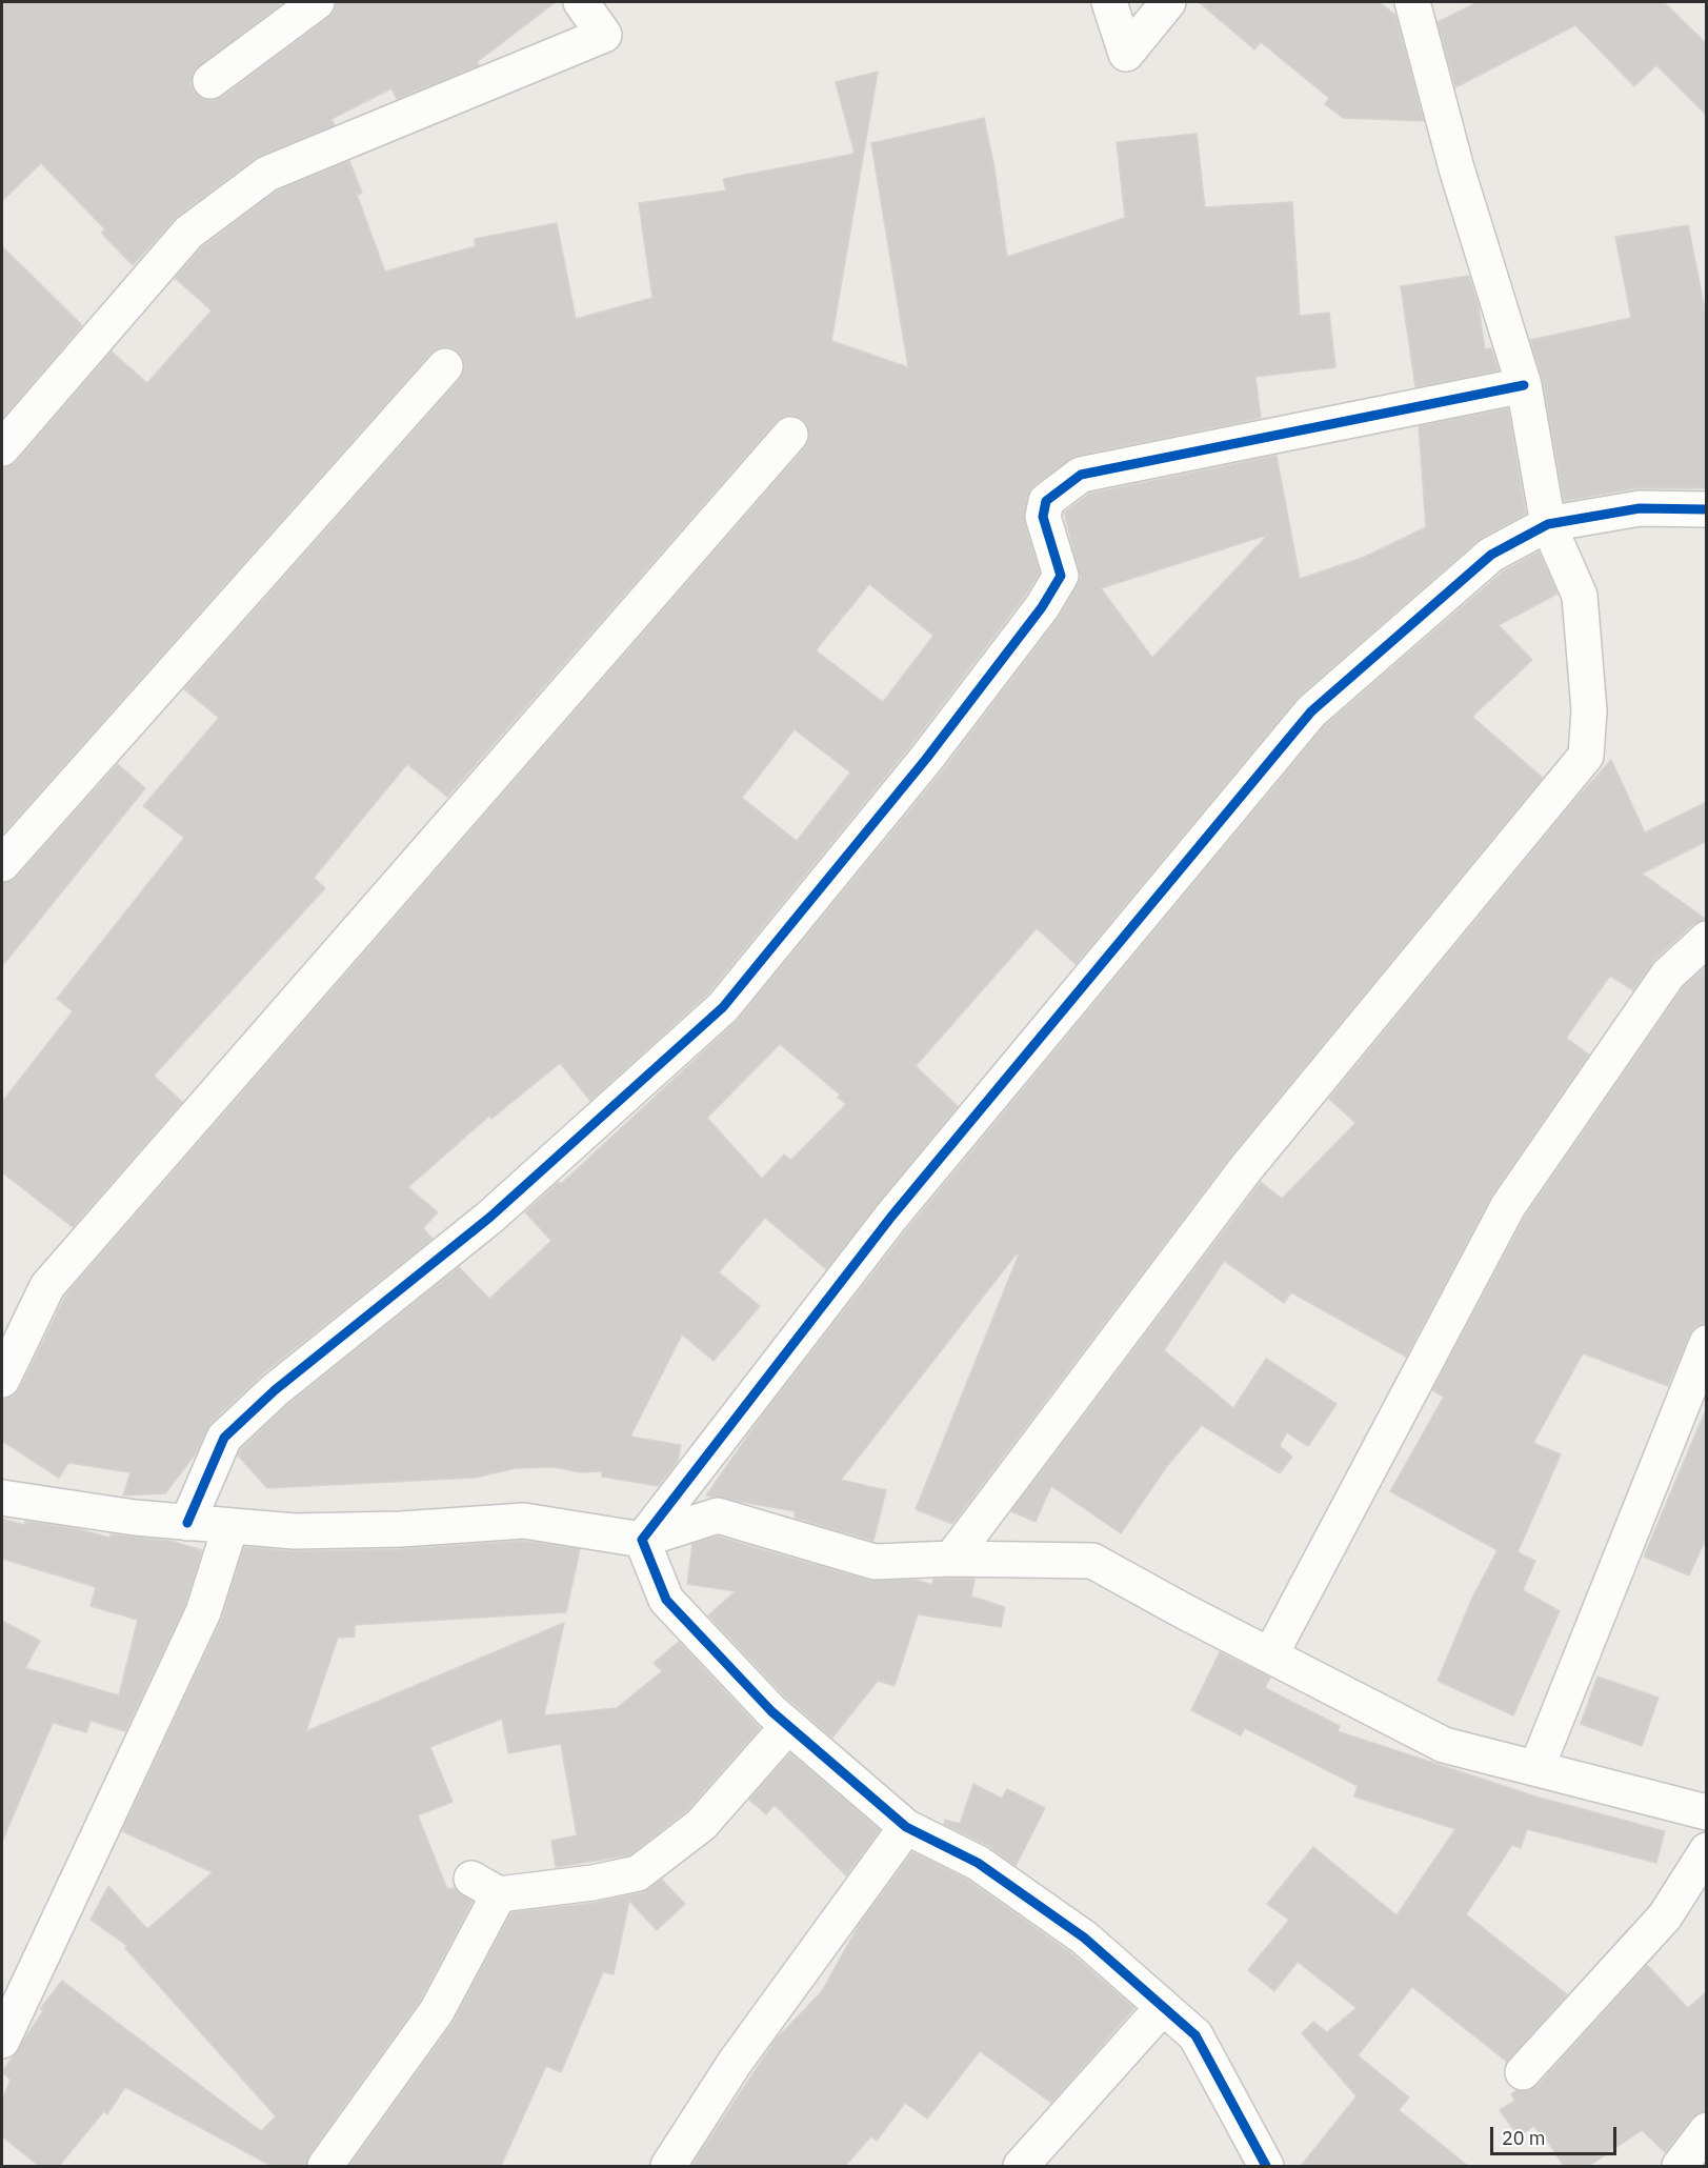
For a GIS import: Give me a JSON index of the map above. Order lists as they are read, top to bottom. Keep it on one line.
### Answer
{"scale_bar":"20 m"}
